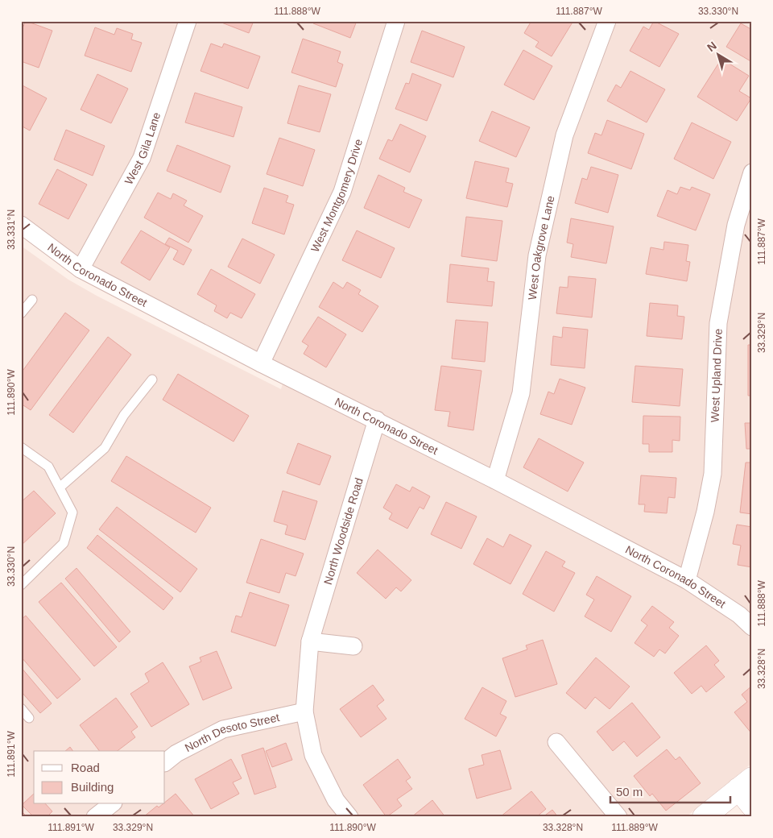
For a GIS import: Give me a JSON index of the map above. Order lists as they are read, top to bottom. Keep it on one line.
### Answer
{"streets":{"street":["West Gila Lane","West Montgomery Drive","West Oakgrove Lane","North Coronado Street","West Upland Drive","North Woodside Road","North Desoto Street"]},"crossings":[["West Gila Lane","North Coronado Street"],["West Montgomery Drive","North Coronado Street"],["West Oakgrove Lane","North Coronado Street"],["North Coronado Street","West Upland Drive"],["North Coronado Street","North Woodside Road"],["North Woodside Road","North Desoto Street"]],"legend":["Road","Building"],"scale_bar":"50 m","north":"top left","coordinates":["111.888°W","111.887°W","33.330°N","33.331°N","33.329°N","111.890°W","33.328°N","111.891°W","111.889°W"]}
